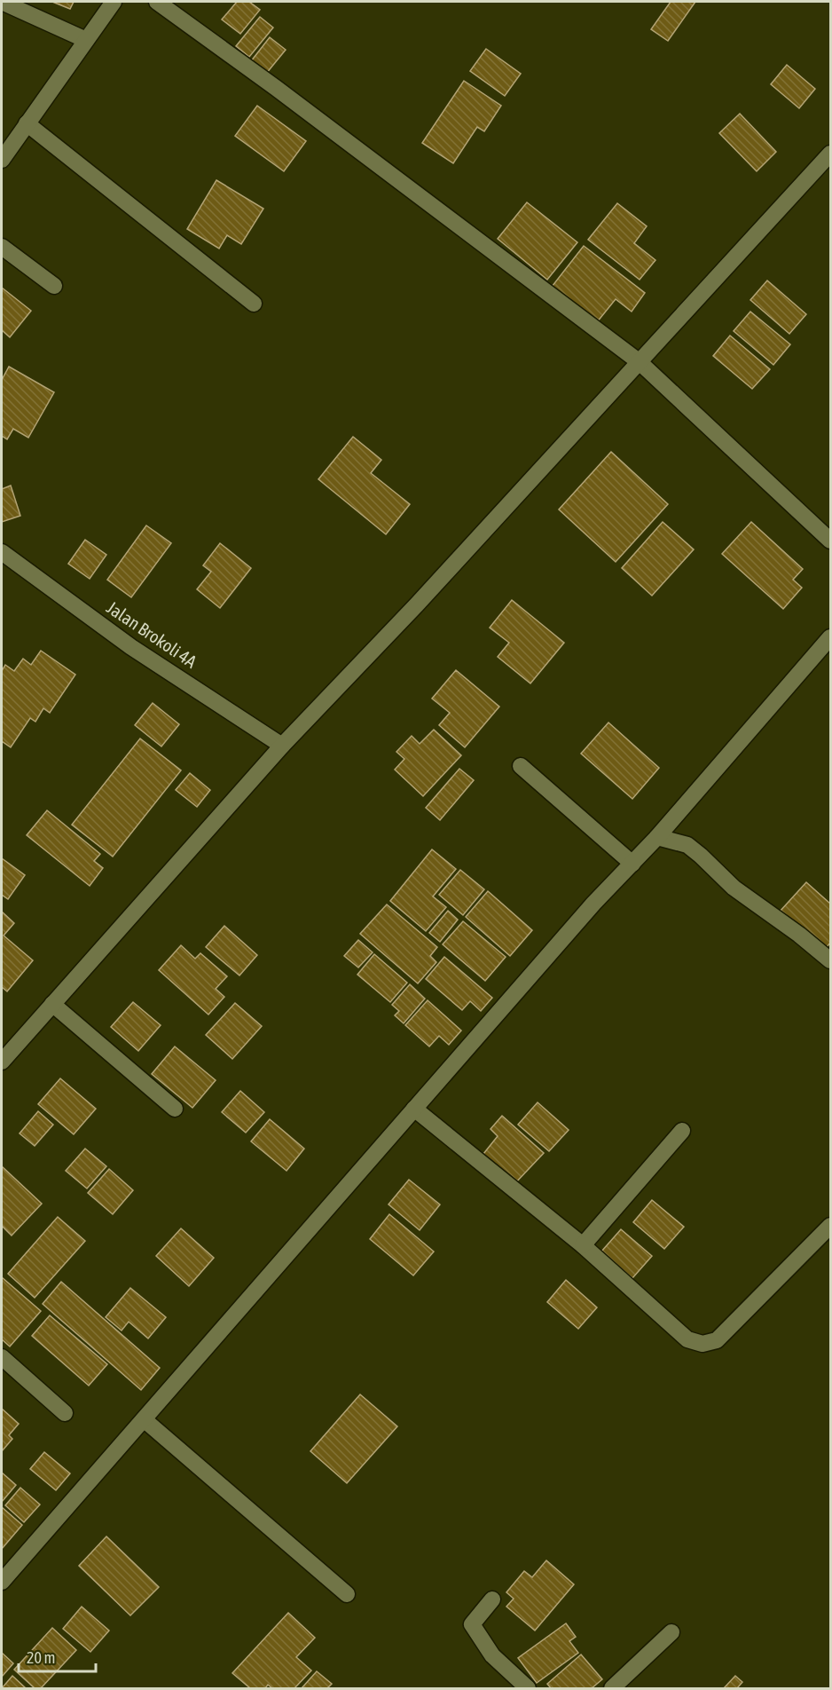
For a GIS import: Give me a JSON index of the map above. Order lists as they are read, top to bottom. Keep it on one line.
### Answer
{"streets":{"street":["Jalan Brokoli 4A"]},"scale_bar":"20 m"}
